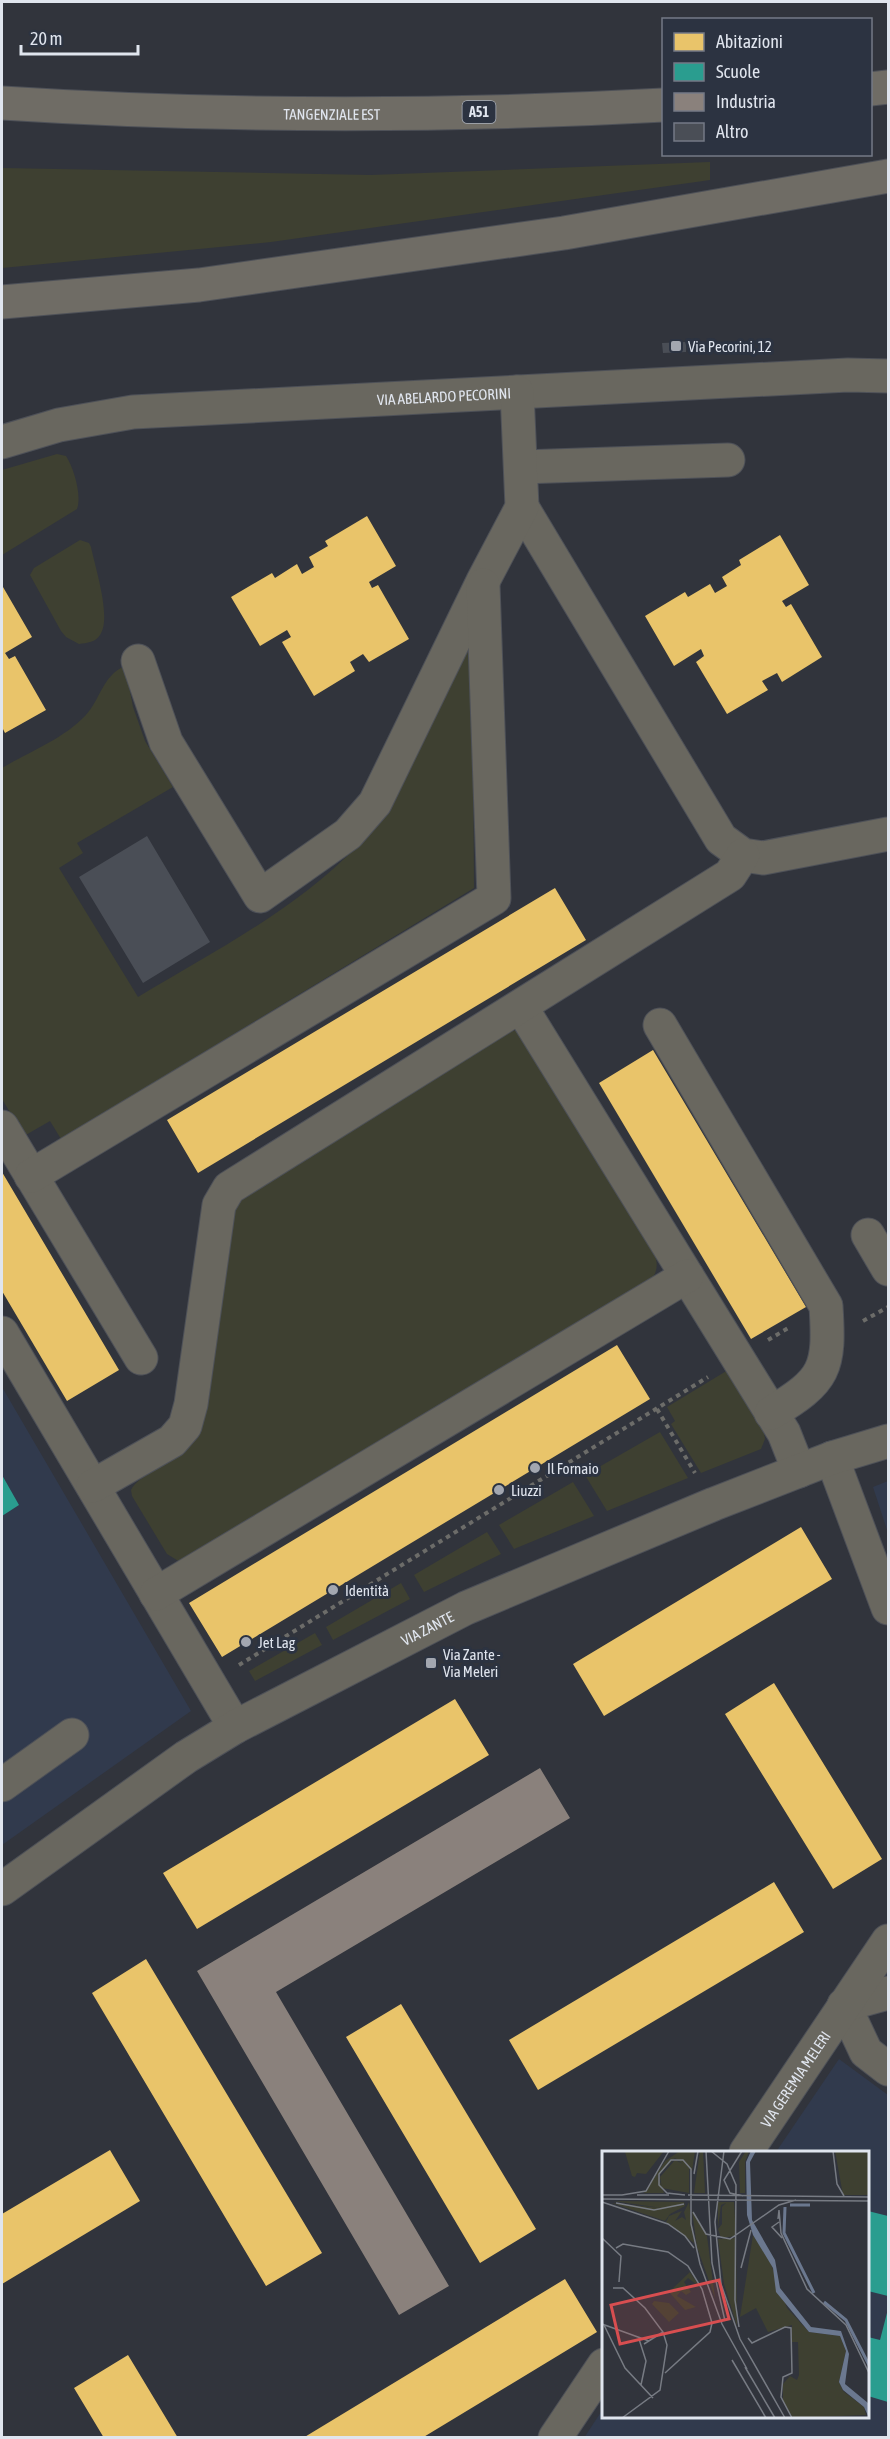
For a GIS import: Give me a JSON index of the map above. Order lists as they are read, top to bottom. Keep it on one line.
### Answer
{"streets":{"highway":["A51","TANGENZIALE EST"],"street":["VIA ABELARDO PECORINI","VIA ZANTE","VIA GEREMIA MELERI"]},"places":{"transit":["Via Pecorini, 12","Via Zante - Via Meleri"],"other":["Il Fornaio","Liuzzi","Identità","Jet Lag"]},"legend":["Abitazioni","Scuole","Industria","Altro"],"scale_bar":"20 m"}
